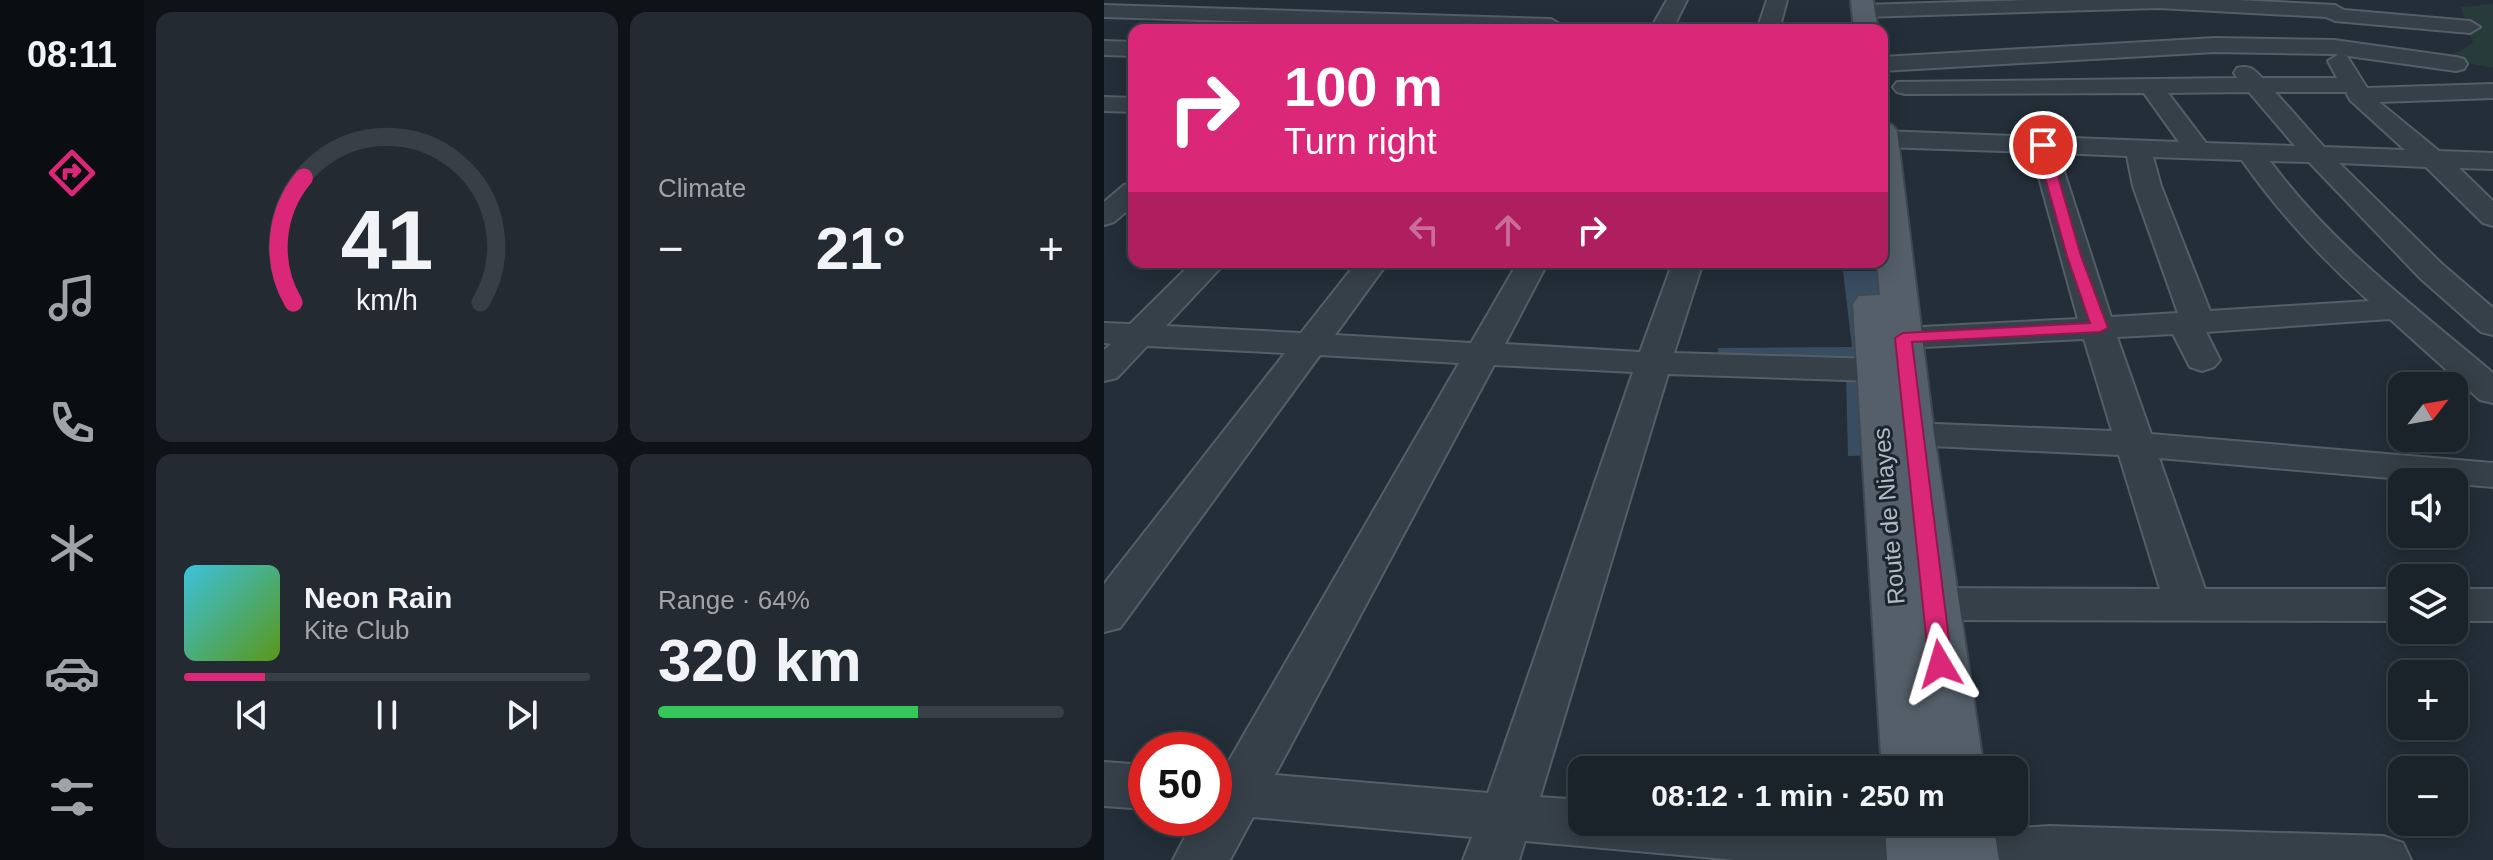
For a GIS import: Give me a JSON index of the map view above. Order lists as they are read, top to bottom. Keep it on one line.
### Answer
{"streets":{"main road":["Route de Niayes"]},"north":"top right","page":{"tabs":"08:11","tile":["Climate",["Range · 64%","320 km"]],"turn":["100 m","Turn right"],"heat":["−","21°","+"],"map_buttons":["+","−"],"song":["Neon Rain","Kite Club"],"limit":"50","trip":"08:12 · 1 min · 250 m","gauge":["41","km/h"]}}
